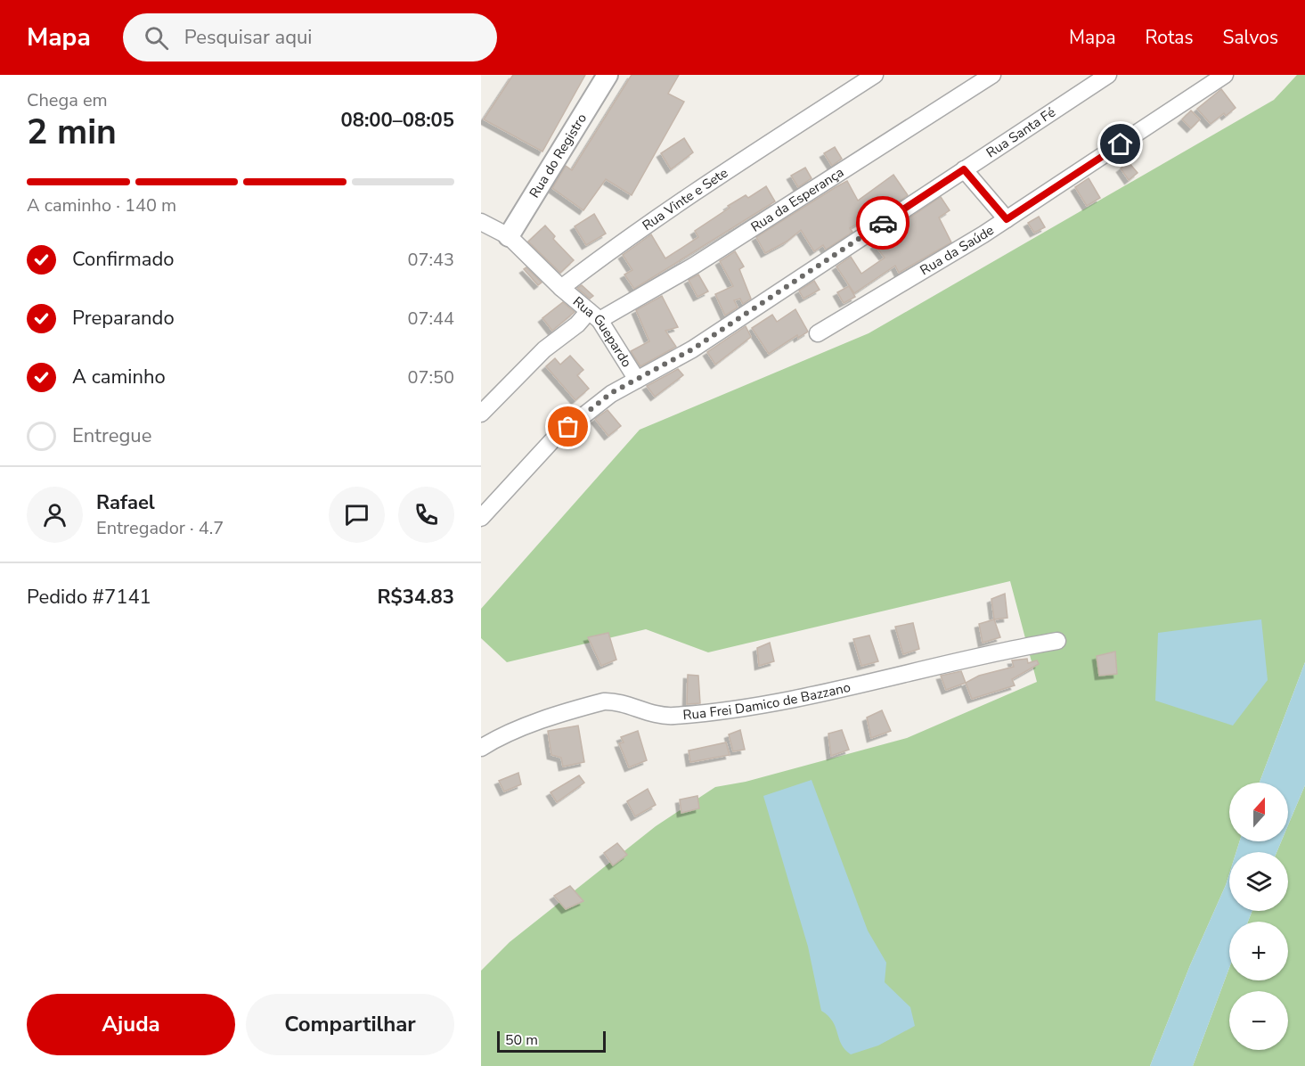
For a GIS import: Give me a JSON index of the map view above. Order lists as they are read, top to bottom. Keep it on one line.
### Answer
{"streets":{"street":["Rua Santa Fé","Rua do Registro","Rua Vinte e Sete","Rua da Esperança","Rua da Saúde","Rua Guepardo","Rua Frei Damico de Bazzano"]},"crossings":[["Rua Santa Fé","Rua Guepardo"],["Rua Vinte e Sete","Rua Guepardo"],["Rua da Esperança","Rua Guepardo"]],"scale_bar":"50 m","north":"top","page":{"header":"Mapa","search":"Pesquisar aqui","nav":["Mapa","Rotas","Salvos"],"heading":["2 min","Chega em","08:00–08:05"],"panel":["Rafael","Entregador · 4.7","Pedido #7141","R$34.83"],"bar":"A caminho · 140 m","list":[["Confirmado","07:43"],["Preparando","07:44"],["A caminho","07:50"],"Entregue"],"map_buttons":["+","−"],"buttons":["Ajuda","Compartilhar"],"scale":"50 m"}}
